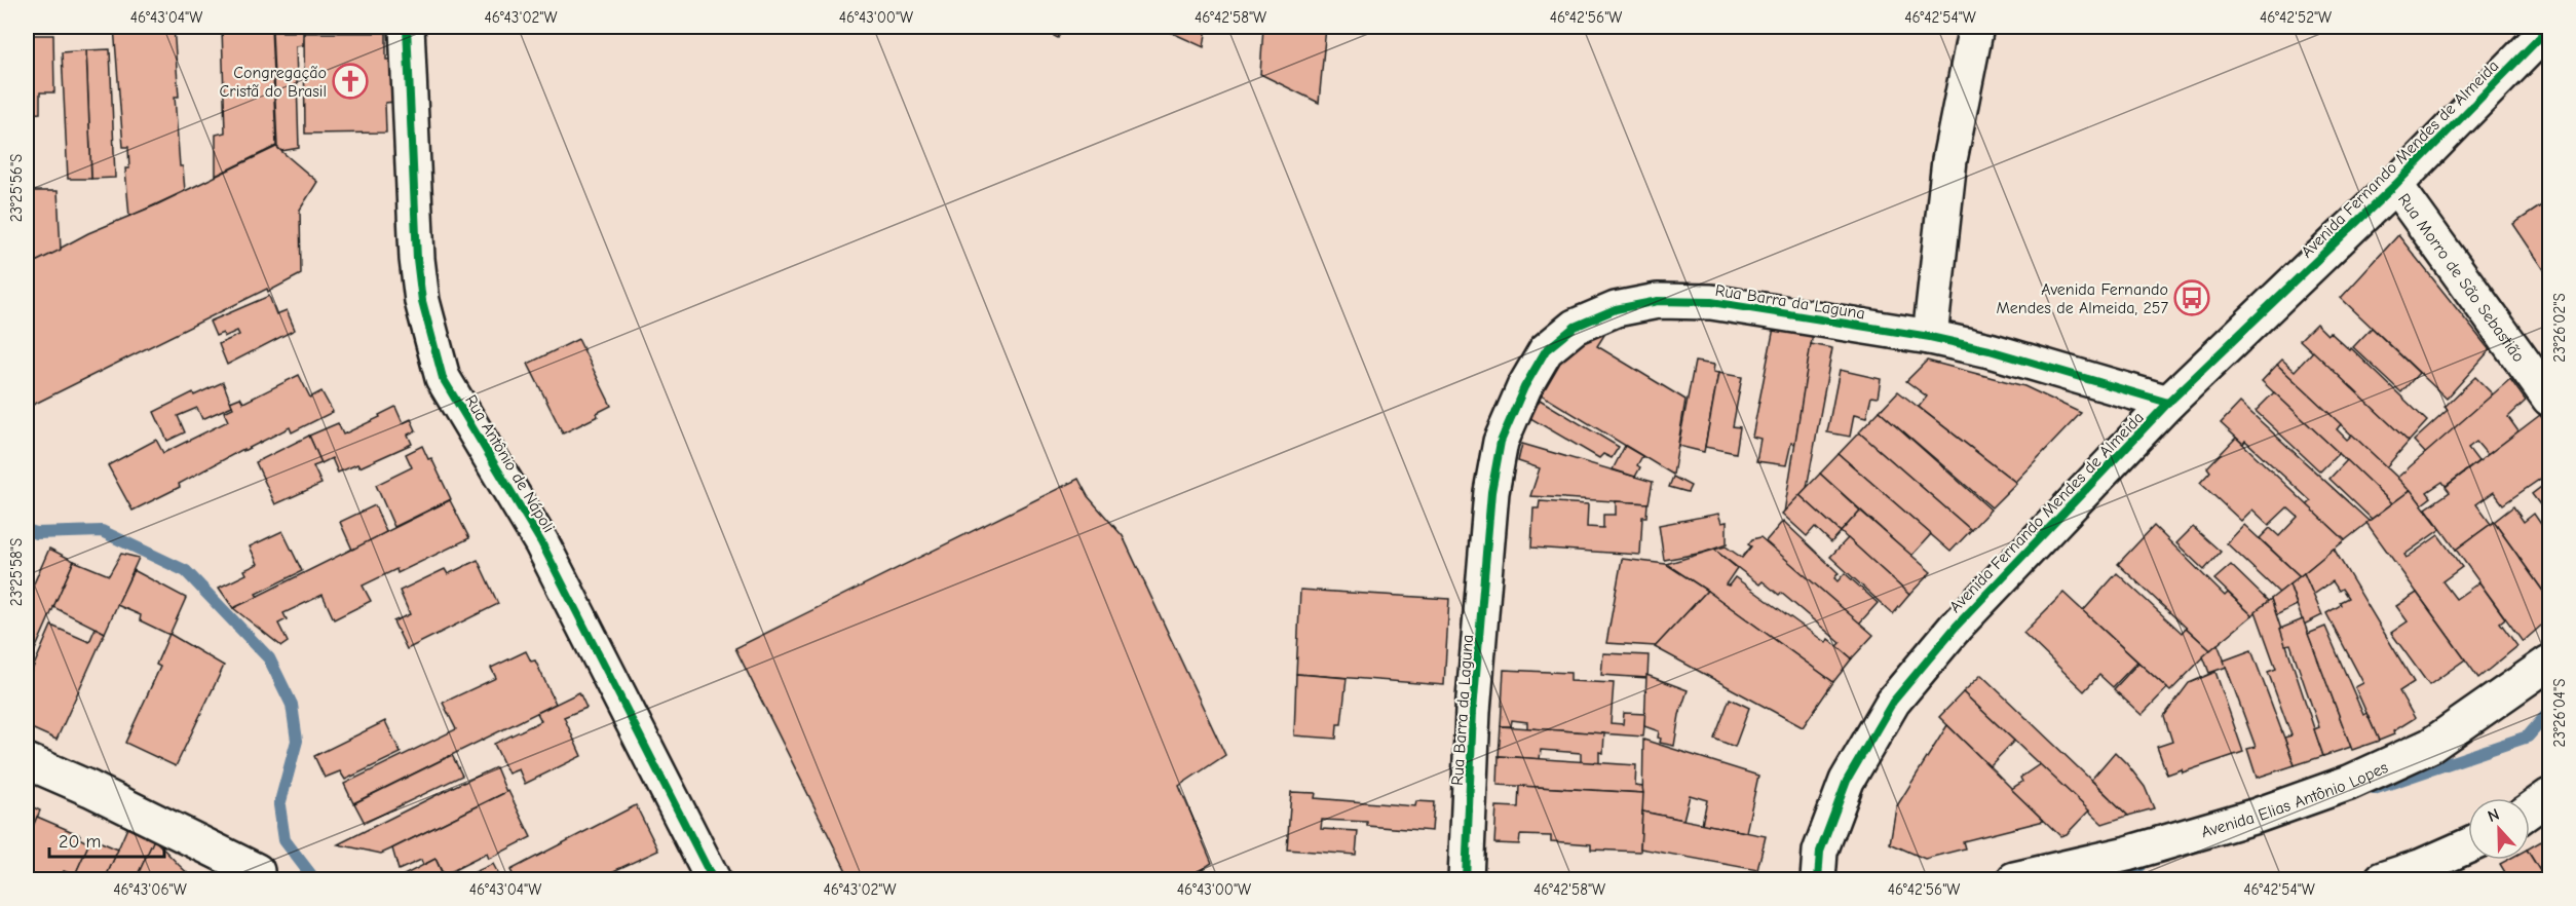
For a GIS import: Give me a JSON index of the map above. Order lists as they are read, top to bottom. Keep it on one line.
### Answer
{"streets":{"street":["Avenida Fernando Mendes de Almeida","Rua Morro de São Sebastião","Rua Barra da Laguna","Rua Antônio de Nápoli","Avenida Elias Antônio Lopes"]},"crossings":[["Avenida Fernando Mendes de Almeida","Rua Morro de São Sebastião"],["Avenida Fernando Mendes de Almeida","Rua Barra da Laguna"]],"places":{"church":["Congregação Cristã do Brasil"],"bus stop":["Avenida Fernando Mendes de Almeida, 257"]},"scale_bar":"20 m","north":"top","coordinates":["46°43'04\"W","46°43'02\"W","46°43'00\"W","46°42'58\"W","46°42'56\"W","46°42'54\"W","46°42'52\"W","23°25'56\"S","23°26'02\"S","23°25'58\"S","23°26'04\"S","46°43'06\"W"]}
